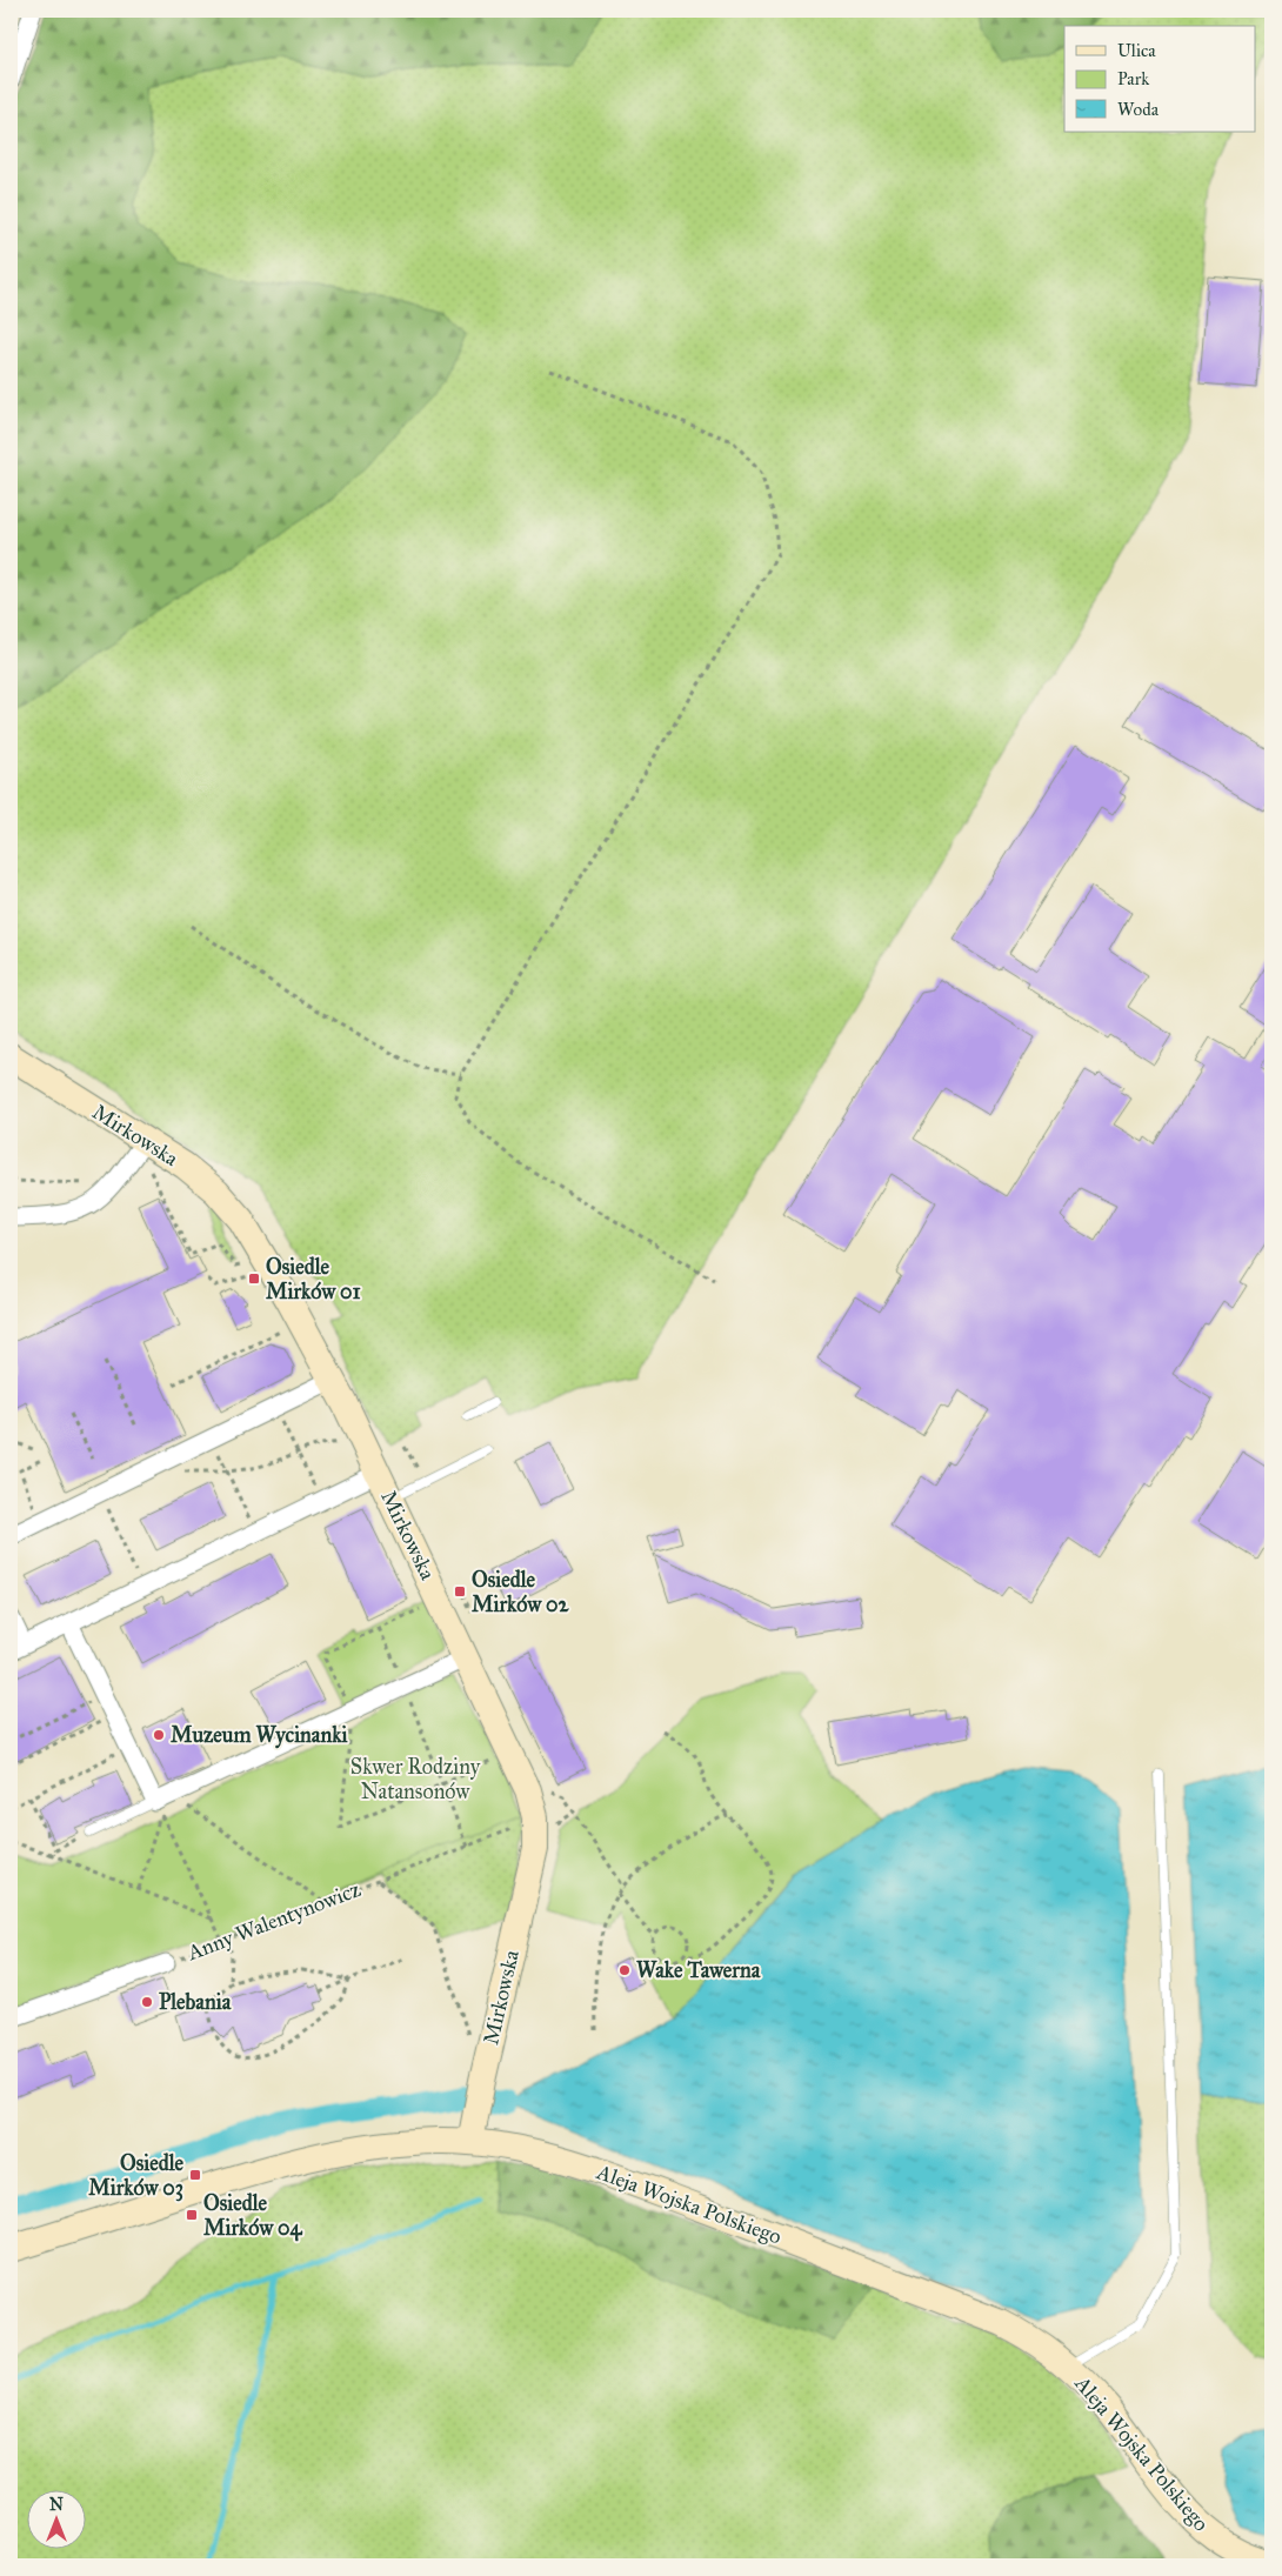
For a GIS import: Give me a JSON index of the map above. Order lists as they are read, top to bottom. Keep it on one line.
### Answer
{"streets":{"street":["Mirkowska","Anny Walentynowicz","Aleja Wojska Polskiego"]},"crossings":[["Mirkowska","Anny Walentynowicz"],["Mirkowska","Aleja Wojska Polskiego"]],"parks":["Skwer Rodziny Natansonów"],"places":{"transit":["Osiedle Mirków 01","Osiedle Mirków 02","Osiedle Mirków 03","Osiedle Mirków 04"],"other":["Muzeum Wycinanki","Wake Tawerna","Plebania"]},"legend":["Ulica","Park","Woda"],"north":"top"}
